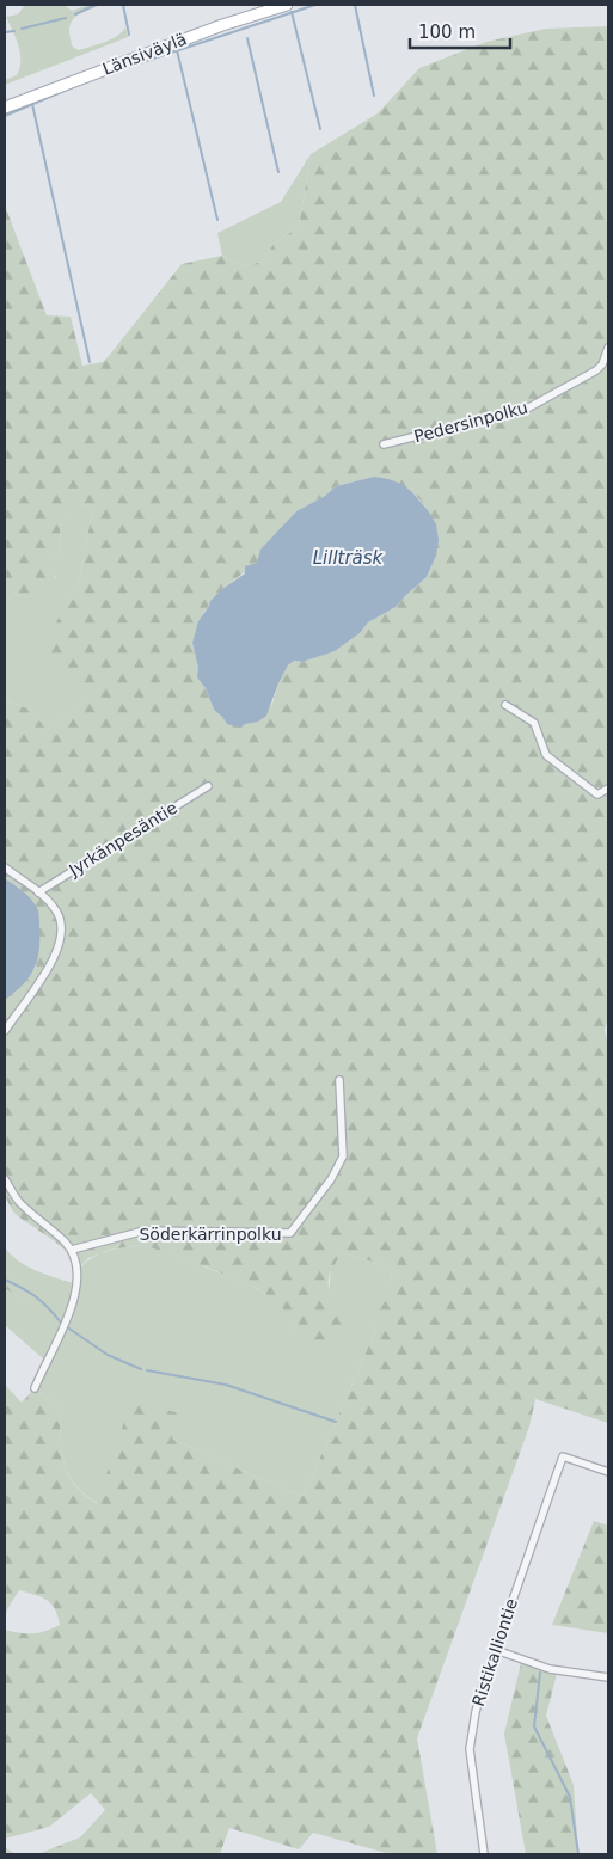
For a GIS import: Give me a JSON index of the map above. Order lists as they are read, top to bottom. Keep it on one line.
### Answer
{"streets":{"main road":["Länsiväylä"],"street":["Pedersinpolku","Jyrkänpesäntie","Söderkärrinpolku","Ristikalliontie"]},"water":["Lillträsk"],"scale_bar":"100 m"}
